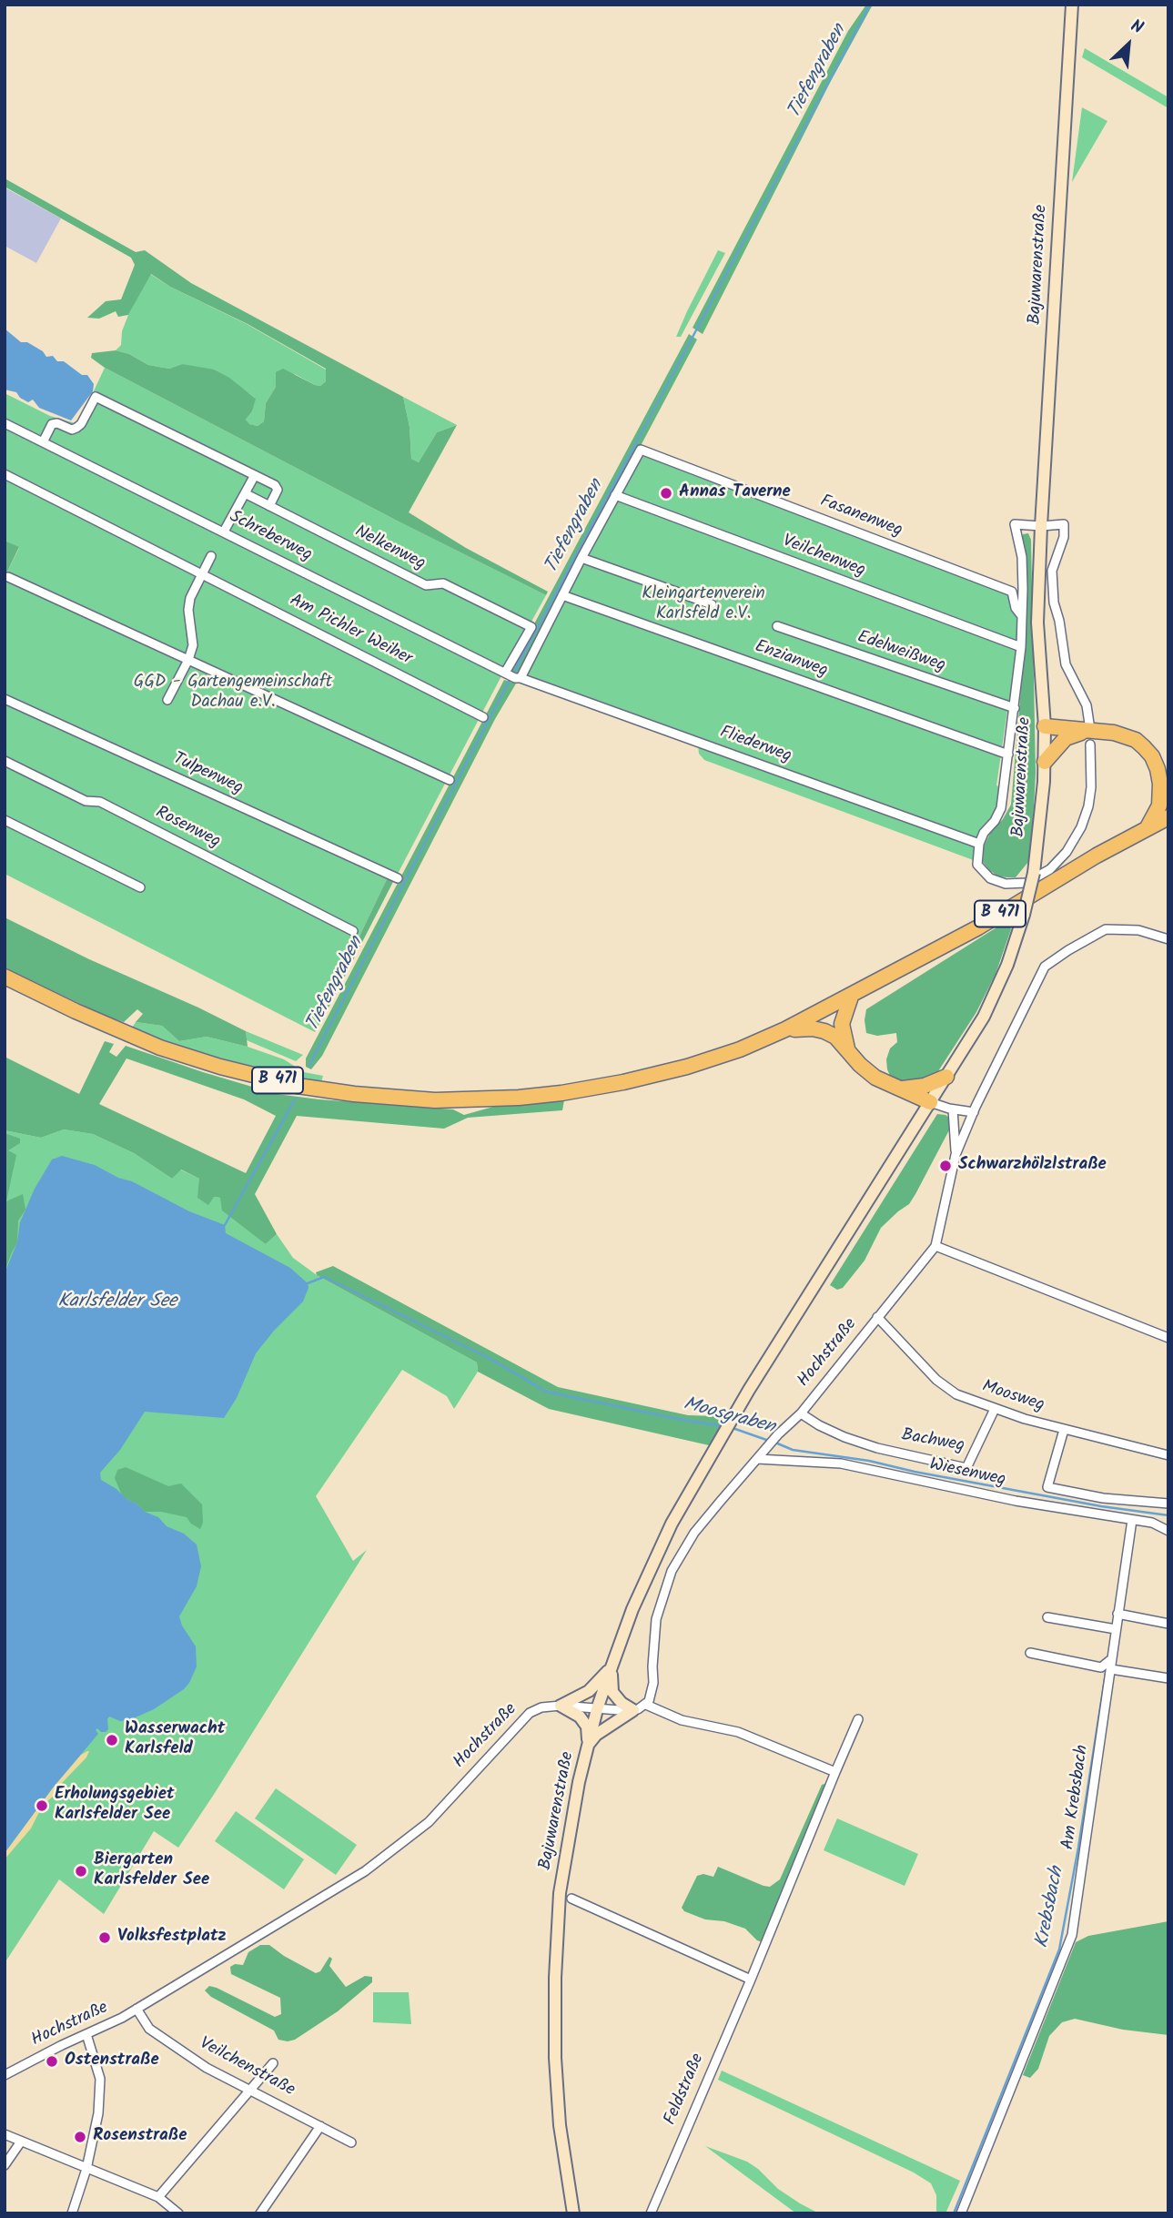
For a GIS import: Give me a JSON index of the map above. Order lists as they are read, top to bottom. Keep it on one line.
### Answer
{"streets":{"highway":["B 471"],"main road":["Bajuwarenstraße"],"street":["Fasanenweg","Schreberweg","Nelkenweg","Veilchenweg","Am Pichler Weiher","Edelweißweg","Enzianweg","Fliederweg","Tulpenweg","Rosenweg","Hochstraße","Moosweg","Bachweg","Wiesenweg","Am Krebsbach","Veilchenstraße","Feldstraße"]},"crossings":[["Bajuwarenstraße","Fasanenweg"],["Bajuwarenstraße","Veilchenweg"],["Bajuwarenstraße","Edelweißweg"],["Bajuwarenstraße","Enzianweg"],["Bajuwarenstraße","Fliederweg"],["Bajuwarenstraße","Hochstraße"],["Fasanenweg","Veilchenweg"],["Schreberweg","Nelkenweg"],["Schreberweg","Fliederweg"],["Nelkenweg","Fliederweg"],["Hochstraße","Moosweg"],["Hochstraße","Bachweg"],["Hochstraße","Wiesenweg"],["Hochstraße","Veilchenstraße"],["Moosweg","Bachweg"],["Wiesenweg","Am Krebsbach"]],"water":["Tiefengraben","Karlsfelder See","Moosgraben","Krebsbach"],"parks":["Kleingartenverein Karlsfeld e.V.","GGD - Gartengemeinschaft Dachau e.V."],"places":["Annas Taverne","Schwarzhölzlstraße","Wasserwacht Karlsfeld","Erholungsgebiet Karlsfelder See","Biergarten Karlsfelder See","Volksfestplatz","Ostenstraße","Rosenstraße"],"north":"top right"}
